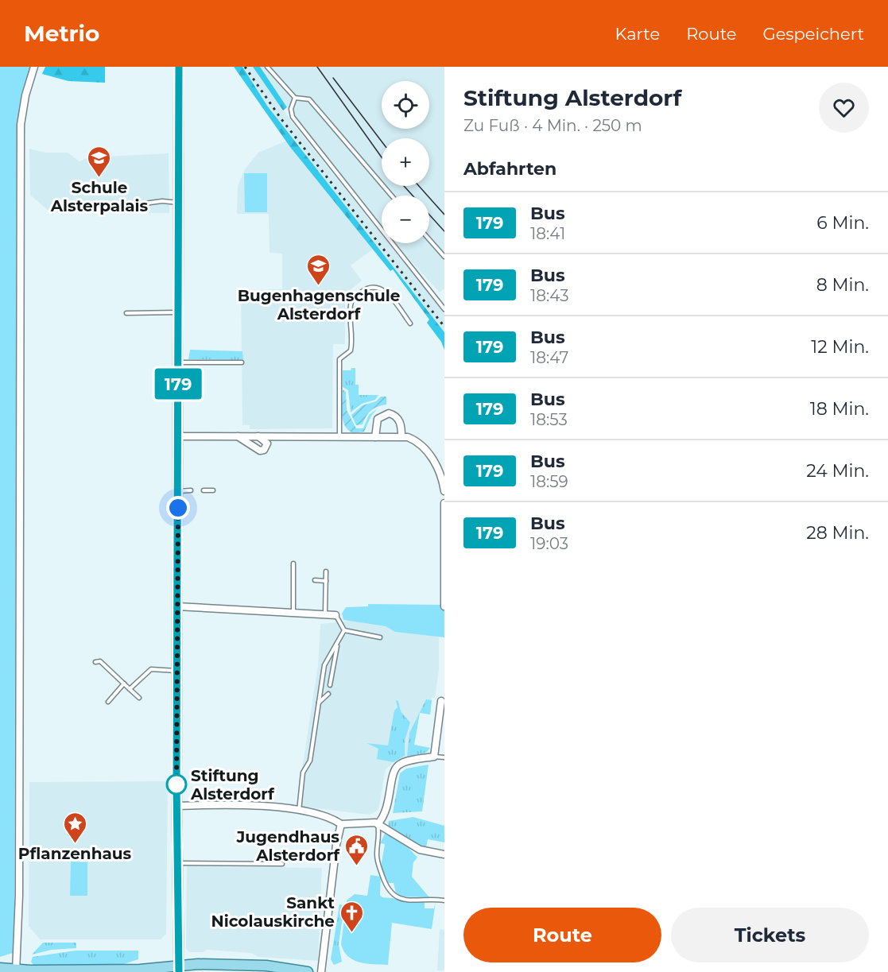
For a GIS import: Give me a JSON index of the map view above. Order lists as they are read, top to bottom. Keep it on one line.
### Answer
{"places":{"school or university":["Schule Alsterpalais","Bugenhagenschule Alsterdorf"],"other":["Stiftung Alsterdorf"],"place":["Pflanzenhaus"],"public building":["Jugendhaus Alsterdorf"],"church":["Sankt Nicolauskirche"]},"lines":["bus line 179"],"page":{"header":"Metrio","nav":["Karte","Route","Gespeichert"],"on_map":"179","heading":[["Stiftung Alsterdorf","Zu Fuß · 4 Min. · 250 m"],"Abfahrten"],"map_buttons":["+","−"],"list":[{"mark":"179","name":"Bus","note":"18:41","value":"6 Min."},{"mark":"179","name":"Bus","note":"18:43","value":"8 Min."},{"mark":"179","name":"Bus","note":"18:47","value":"12 Min."},{"mark":"179","name":"Bus","note":"18:53","value":"18 Min."},{"mark":"179","name":"Bus","note":"18:59","value":"24 Min."},{"mark":"179","name":"Bus","note":"19:03","value":"28 Min."}],"buttons":["Route","Tickets"]}}
